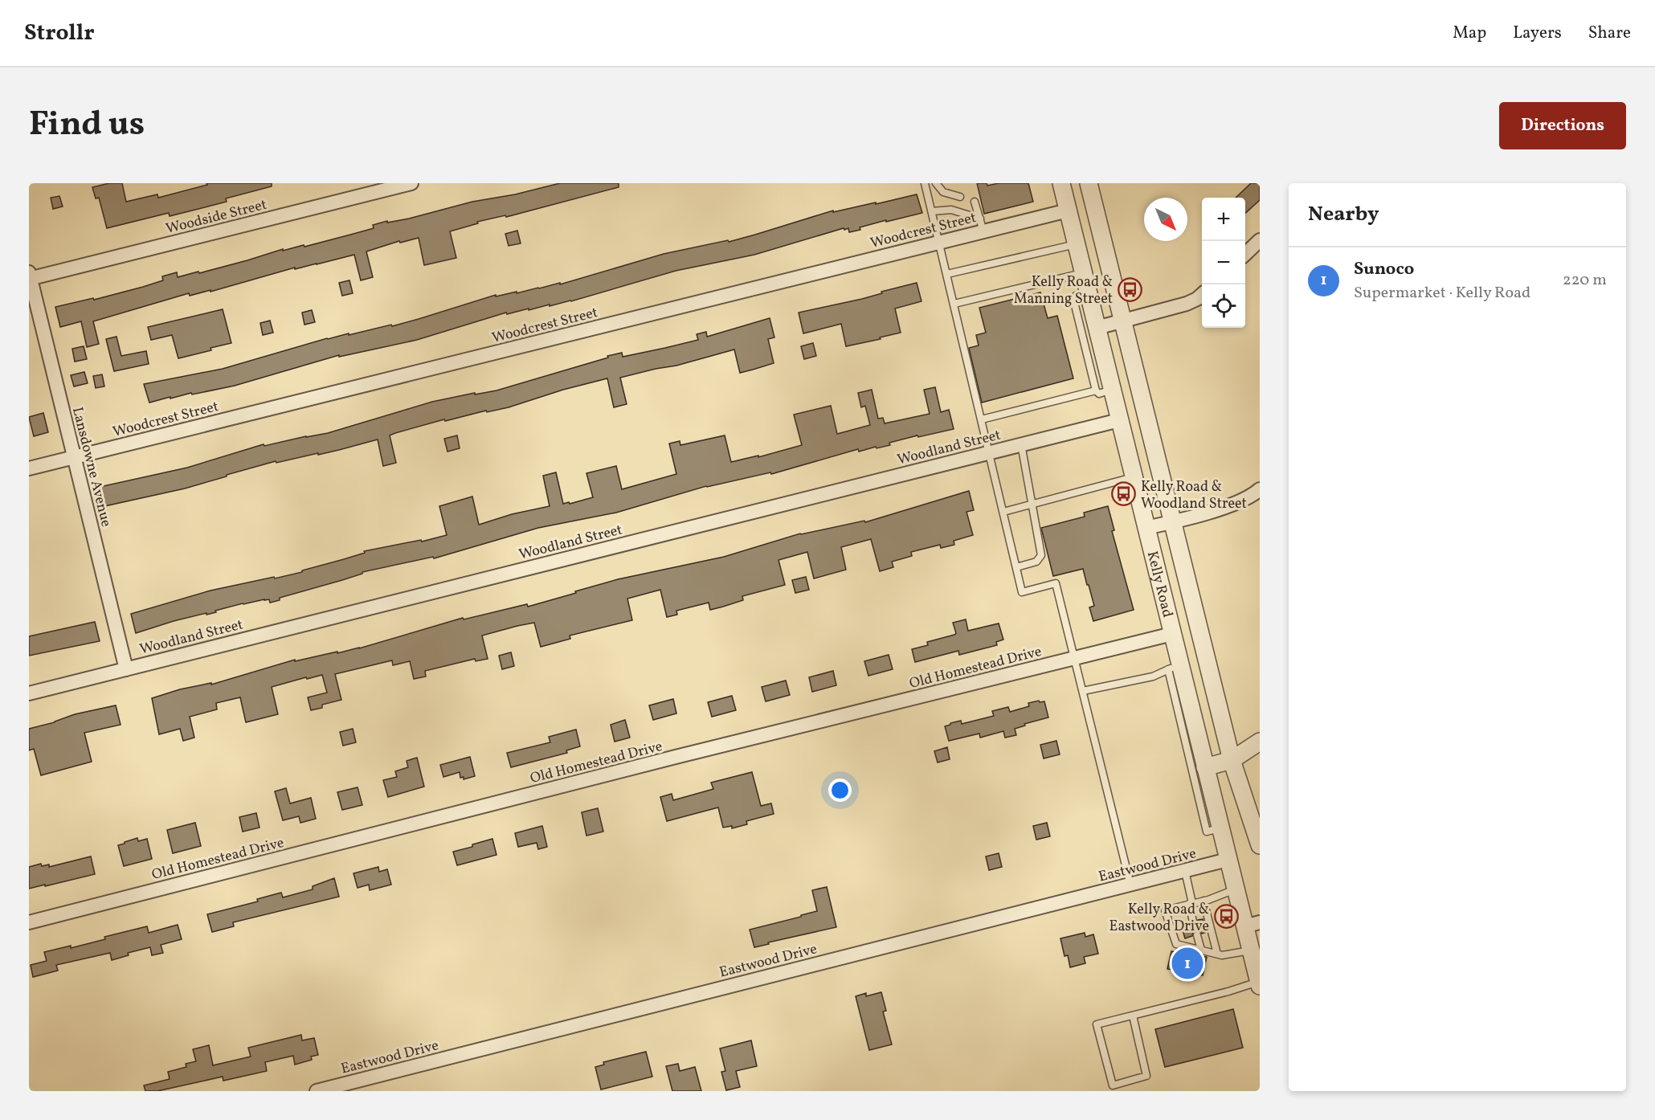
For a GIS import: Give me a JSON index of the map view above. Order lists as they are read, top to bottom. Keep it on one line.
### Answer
{"streets":{"street":["Woodside Street","Woodcrest Street","Woodland Street","Lansdowne Avenue","Kelly Road","Old Homestead Drive","Eastwood Drive"]},"crossings":[["Woodside Street","Lansdowne Avenue"],["Woodcrest Street","Lansdowne Avenue"],["Woodcrest Street","Kelly Road"],["Woodland Street","Lansdowne Avenue"],["Woodland Street","Kelly Road"],["Kelly Road","Old Homestead Drive"],["Kelly Road","Eastwood Drive"]],"places":{"bus stop":["Kelly Road & Manning Street","Kelly Road & Woodland Street","Kelly Road & Eastwood Drive"]},"north":"bottom right","page":{"header":"Strollr","nav":["Map","Layers","Share"],"title":"Find us","buttons":"Directions","heading":"Nearby","map_buttons":["+","−"],"list":[{"mark":"1","name":"Sunoco","note":"Supermarket · Kelly Road","value":"220 m"}],"pins":"1"}}
